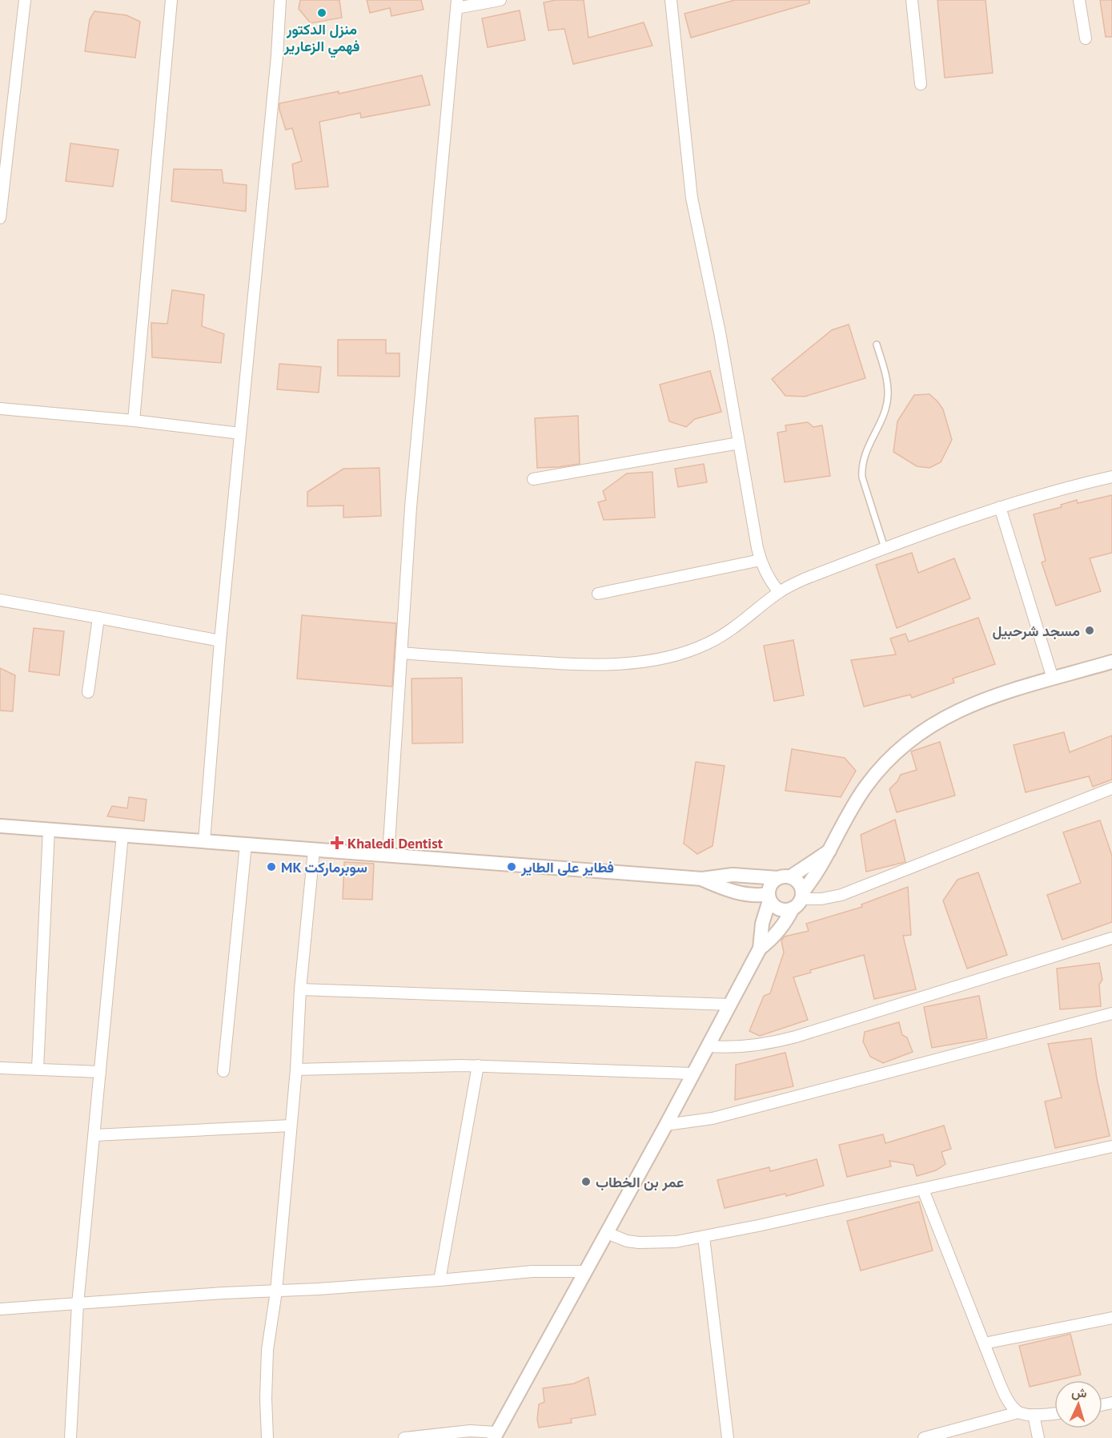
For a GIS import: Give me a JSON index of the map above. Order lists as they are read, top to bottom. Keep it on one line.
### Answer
{"places":{"other":["منزل الدكتور فهمي الزعارير","مسجد شرحبيل","MK سوبرماركت","فطاير على الطاير","عمر بن الخطاب"],"health":["Khaledi Dentist"]},"north":"top"}
